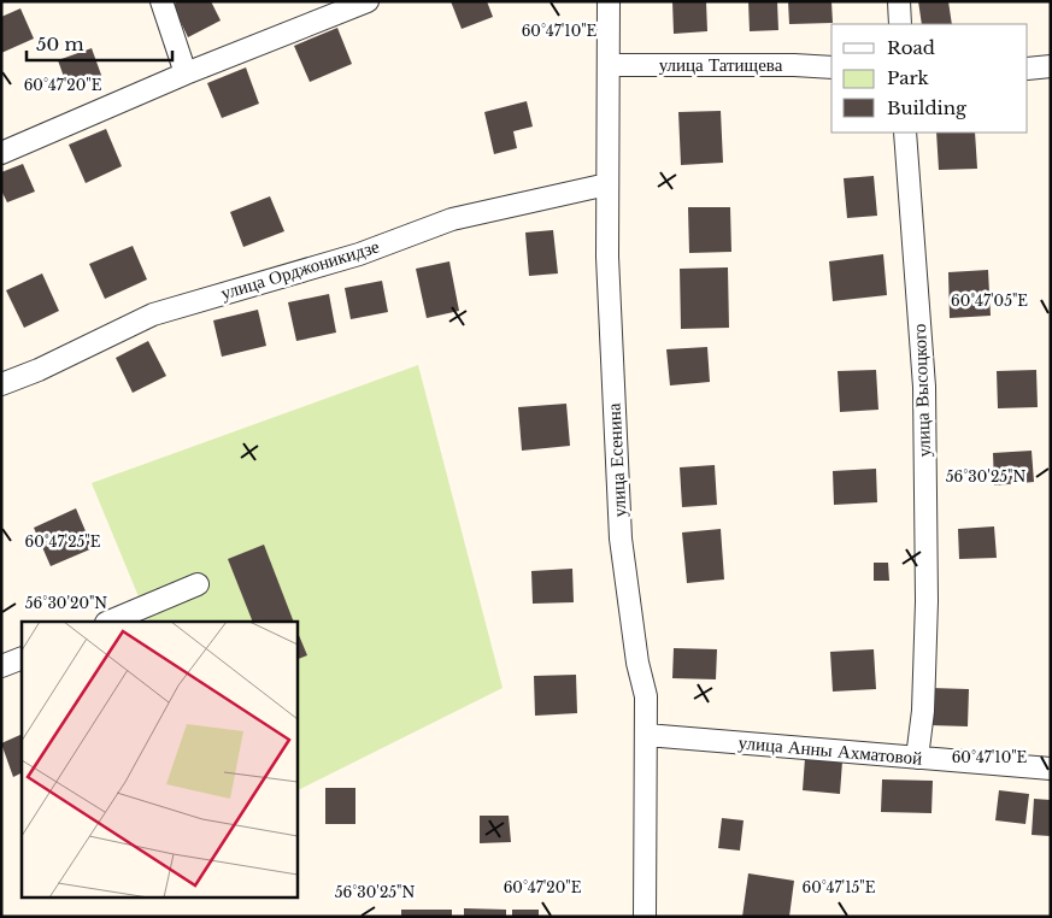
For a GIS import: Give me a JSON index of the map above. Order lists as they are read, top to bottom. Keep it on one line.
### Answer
{"streets":{"street":["улица Татищева","улица Орджоникидзе","улица Высоцкого","улица Есенина","улица Анны Ахматовой"]},"crossings":[["улица Татищева","улица Есенина"],["улица Орджоникидзе","улица Есенина"],["улица Высоцкого","улица Анны Ахматовой"],["улица Есенина","улица Анны Ахматовой"]],"legend":["Road","Park","Building"],"scale_bar":"50 m","coordinates":["60°47'10\"E","60°47'20\"E","60°47'05\"E","56°30'25\"N","60°47'25\"E","56°30'20\"N","60°47'15\"E"]}
